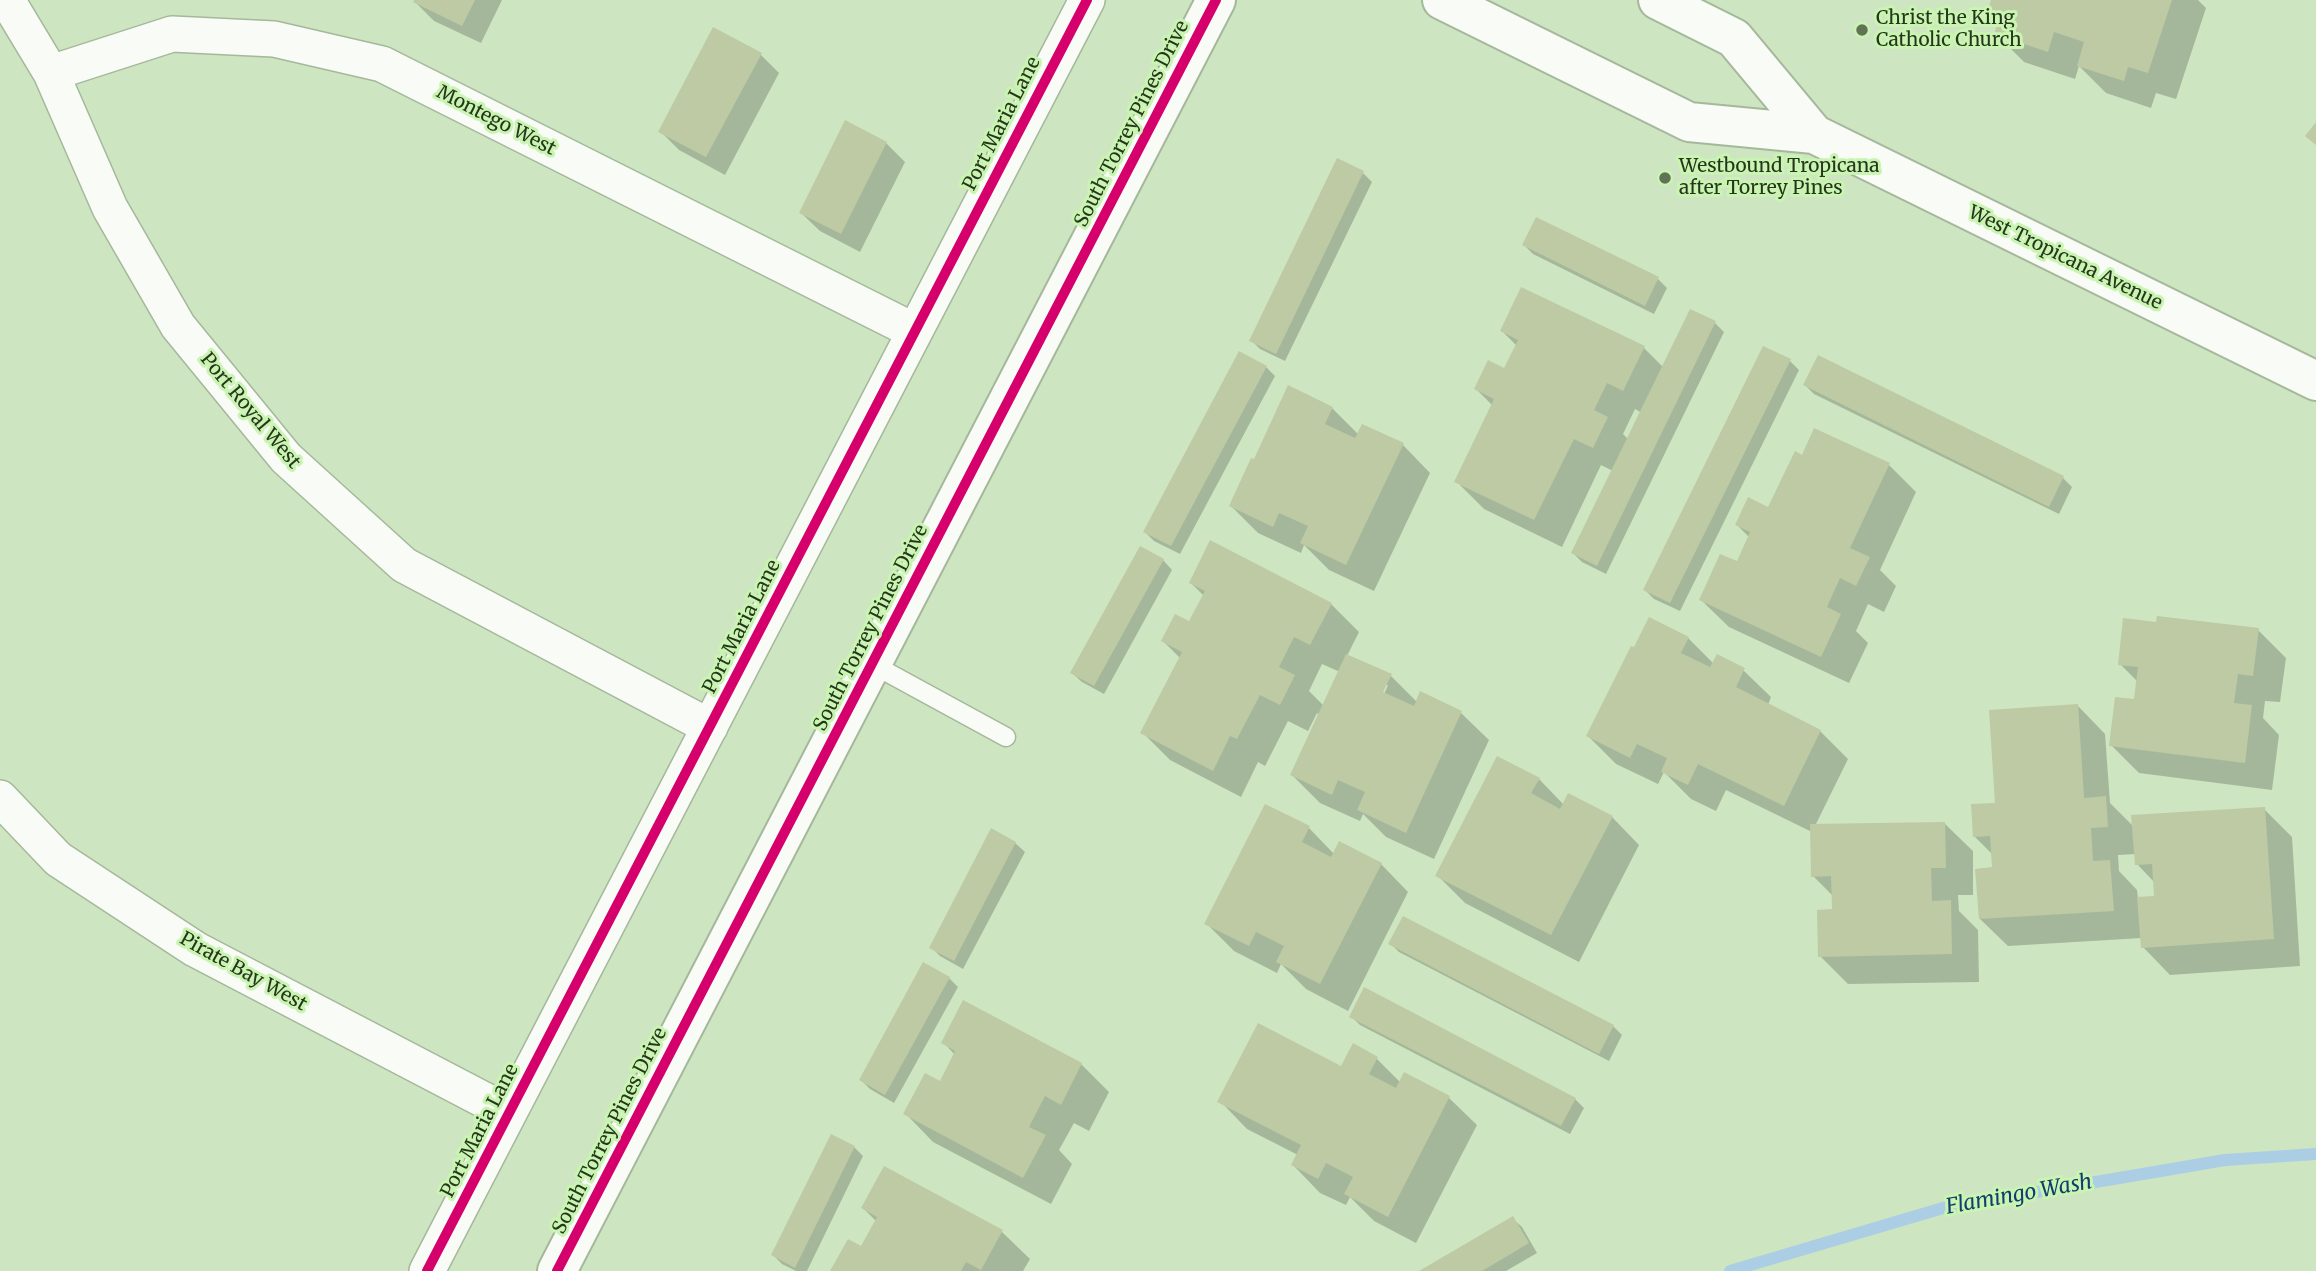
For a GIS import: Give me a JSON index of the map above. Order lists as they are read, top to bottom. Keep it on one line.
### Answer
{"streets":{"main road":["South Torrey Pines Drive","West Tropicana Avenue"],"street":["Montego West","Port Maria Lane","Port Royal West","Pirate Bay West"]},"crossings":[["Montego West","Port Maria Lane"],["Montego West","Port Royal West"],["Port Maria Lane","Port Royal West"],["Port Maria Lane","Pirate Bay West"]],"water":["Flamingo Wash"],"places":["Christ the King Catholic Church","Westbound Tropicana after Torrey Pines"]}
